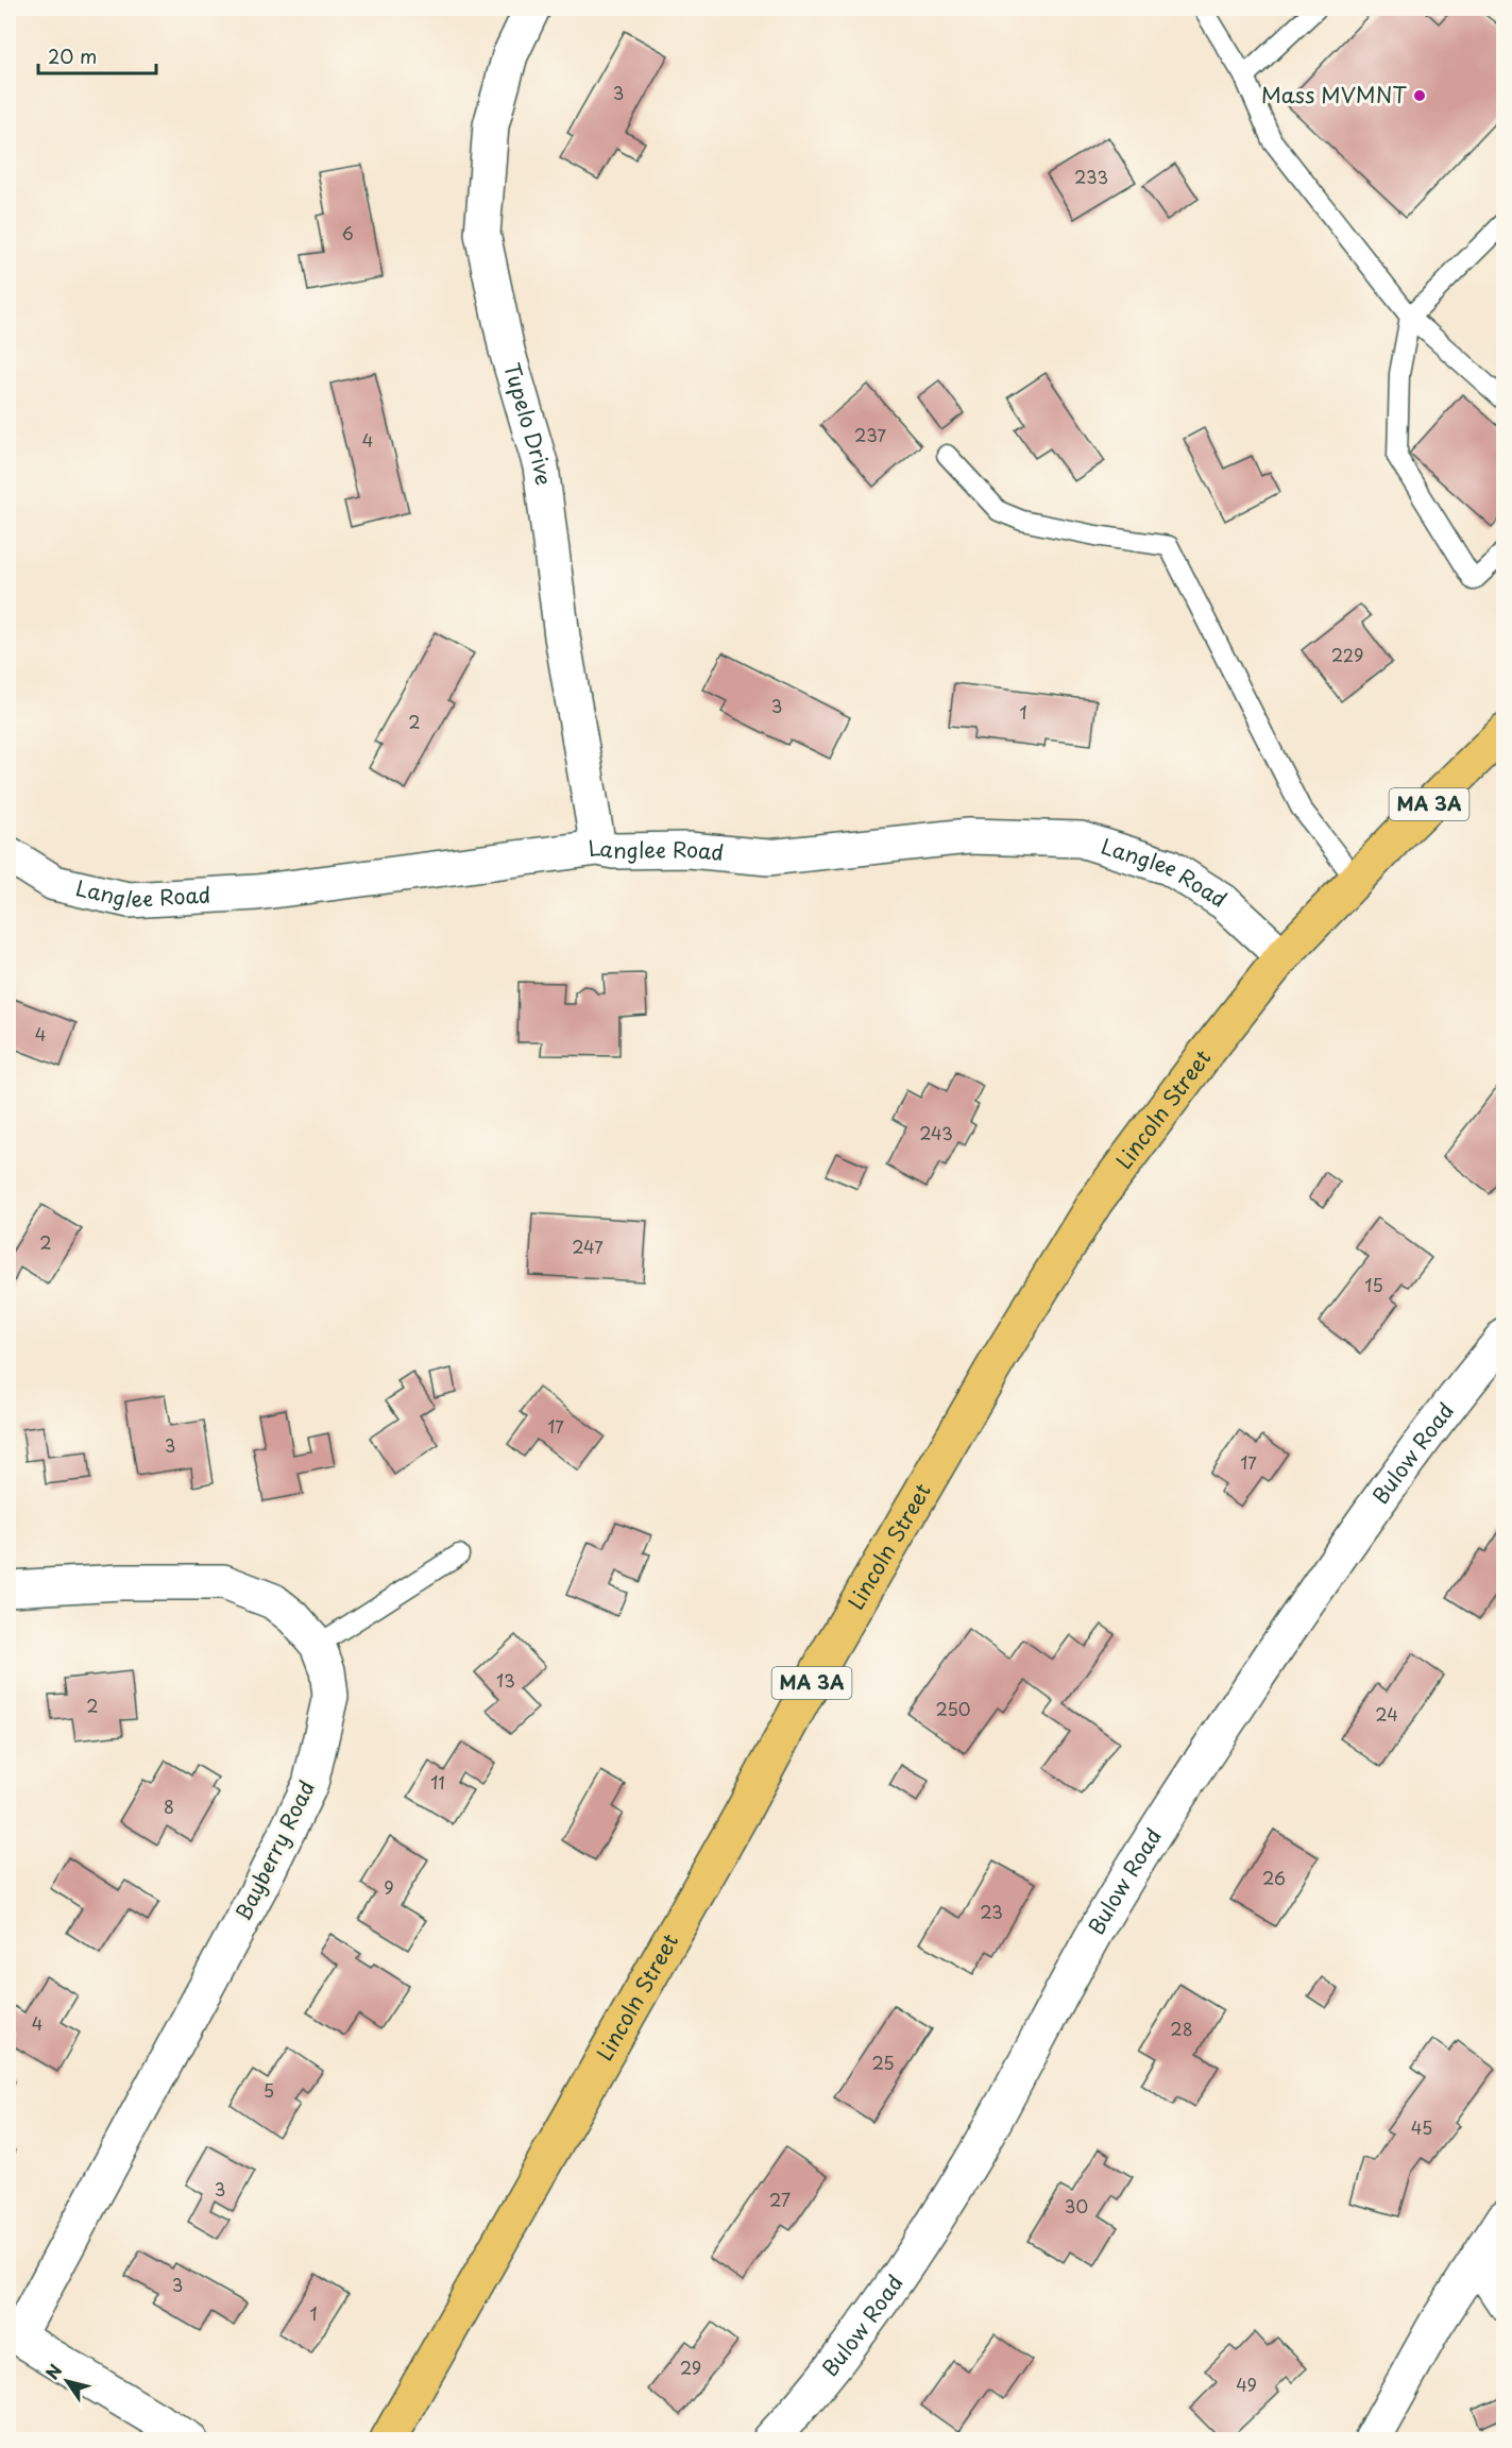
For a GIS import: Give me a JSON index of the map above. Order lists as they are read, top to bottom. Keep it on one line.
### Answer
{"streets":{"main road":["MA 3A","Lincoln Street"],"street":["Tupelo Drive","Langlee Road","Bulow Road","Bayberry Road"]},"crossings":[["Tupelo Drive","Langlee Road"],["Langlee Road","Lincoln Street"]],"places":["Mass MVMNT"],"house_numbers":["3","233","6","237","4","229","3","1","2","4","243","2","247","15","17","3","17","13","2","250","24","11","8","26","9","23","4","28","25","5","45","3","27","30","3","1","29","49"],"scale_bar":"20 m","north":"top left"}
